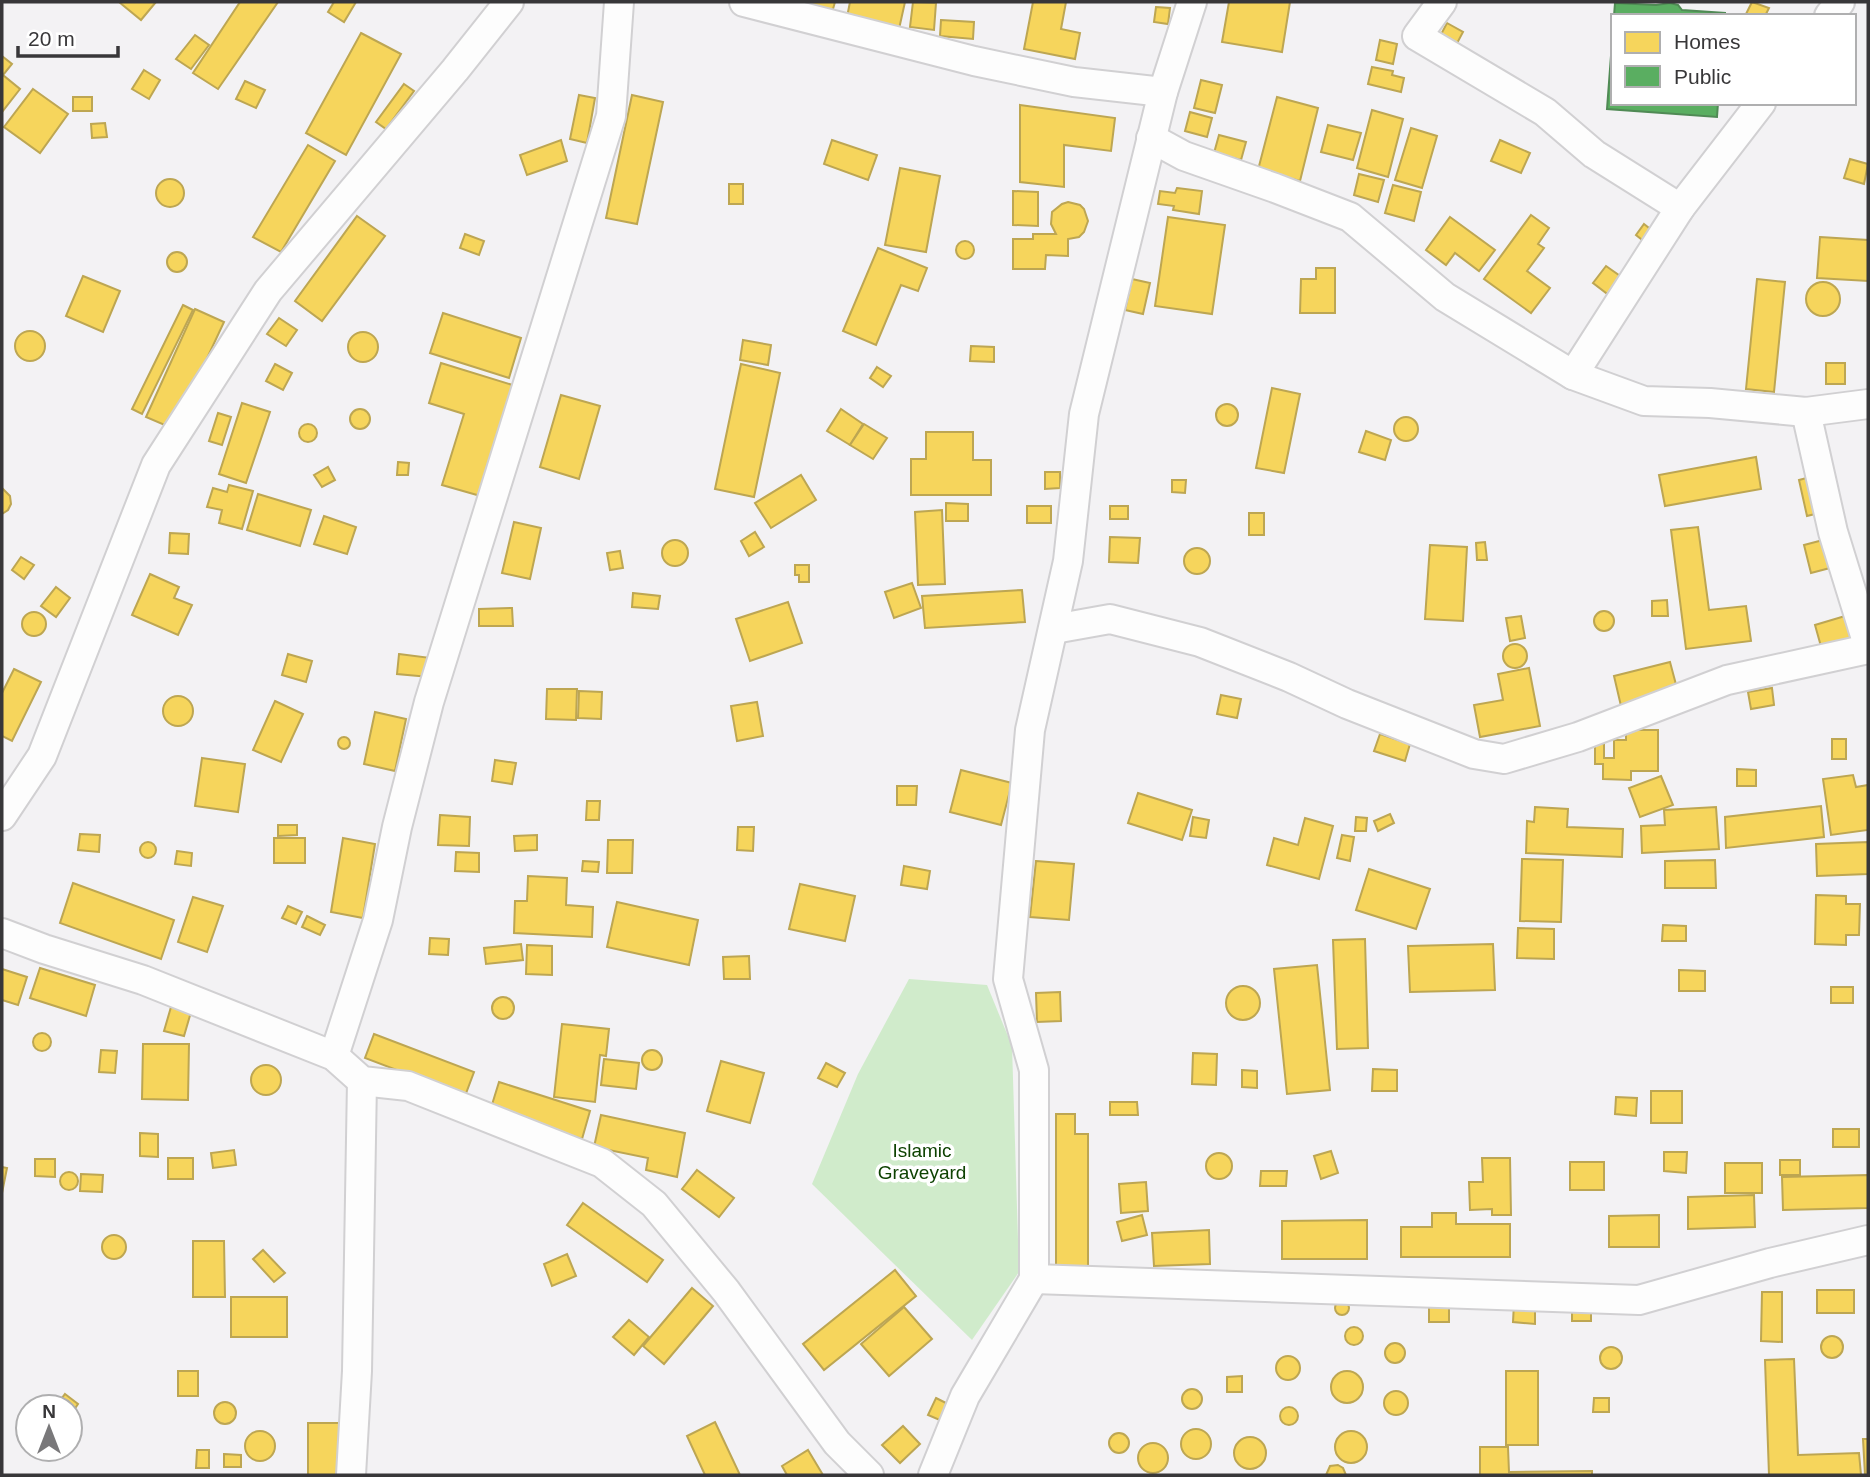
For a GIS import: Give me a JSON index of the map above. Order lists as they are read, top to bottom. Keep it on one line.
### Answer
{"parks":["Islamic Graveyard"],"legend":["Homes","Public"],"scale_bar":"20 m","north":"top"}
